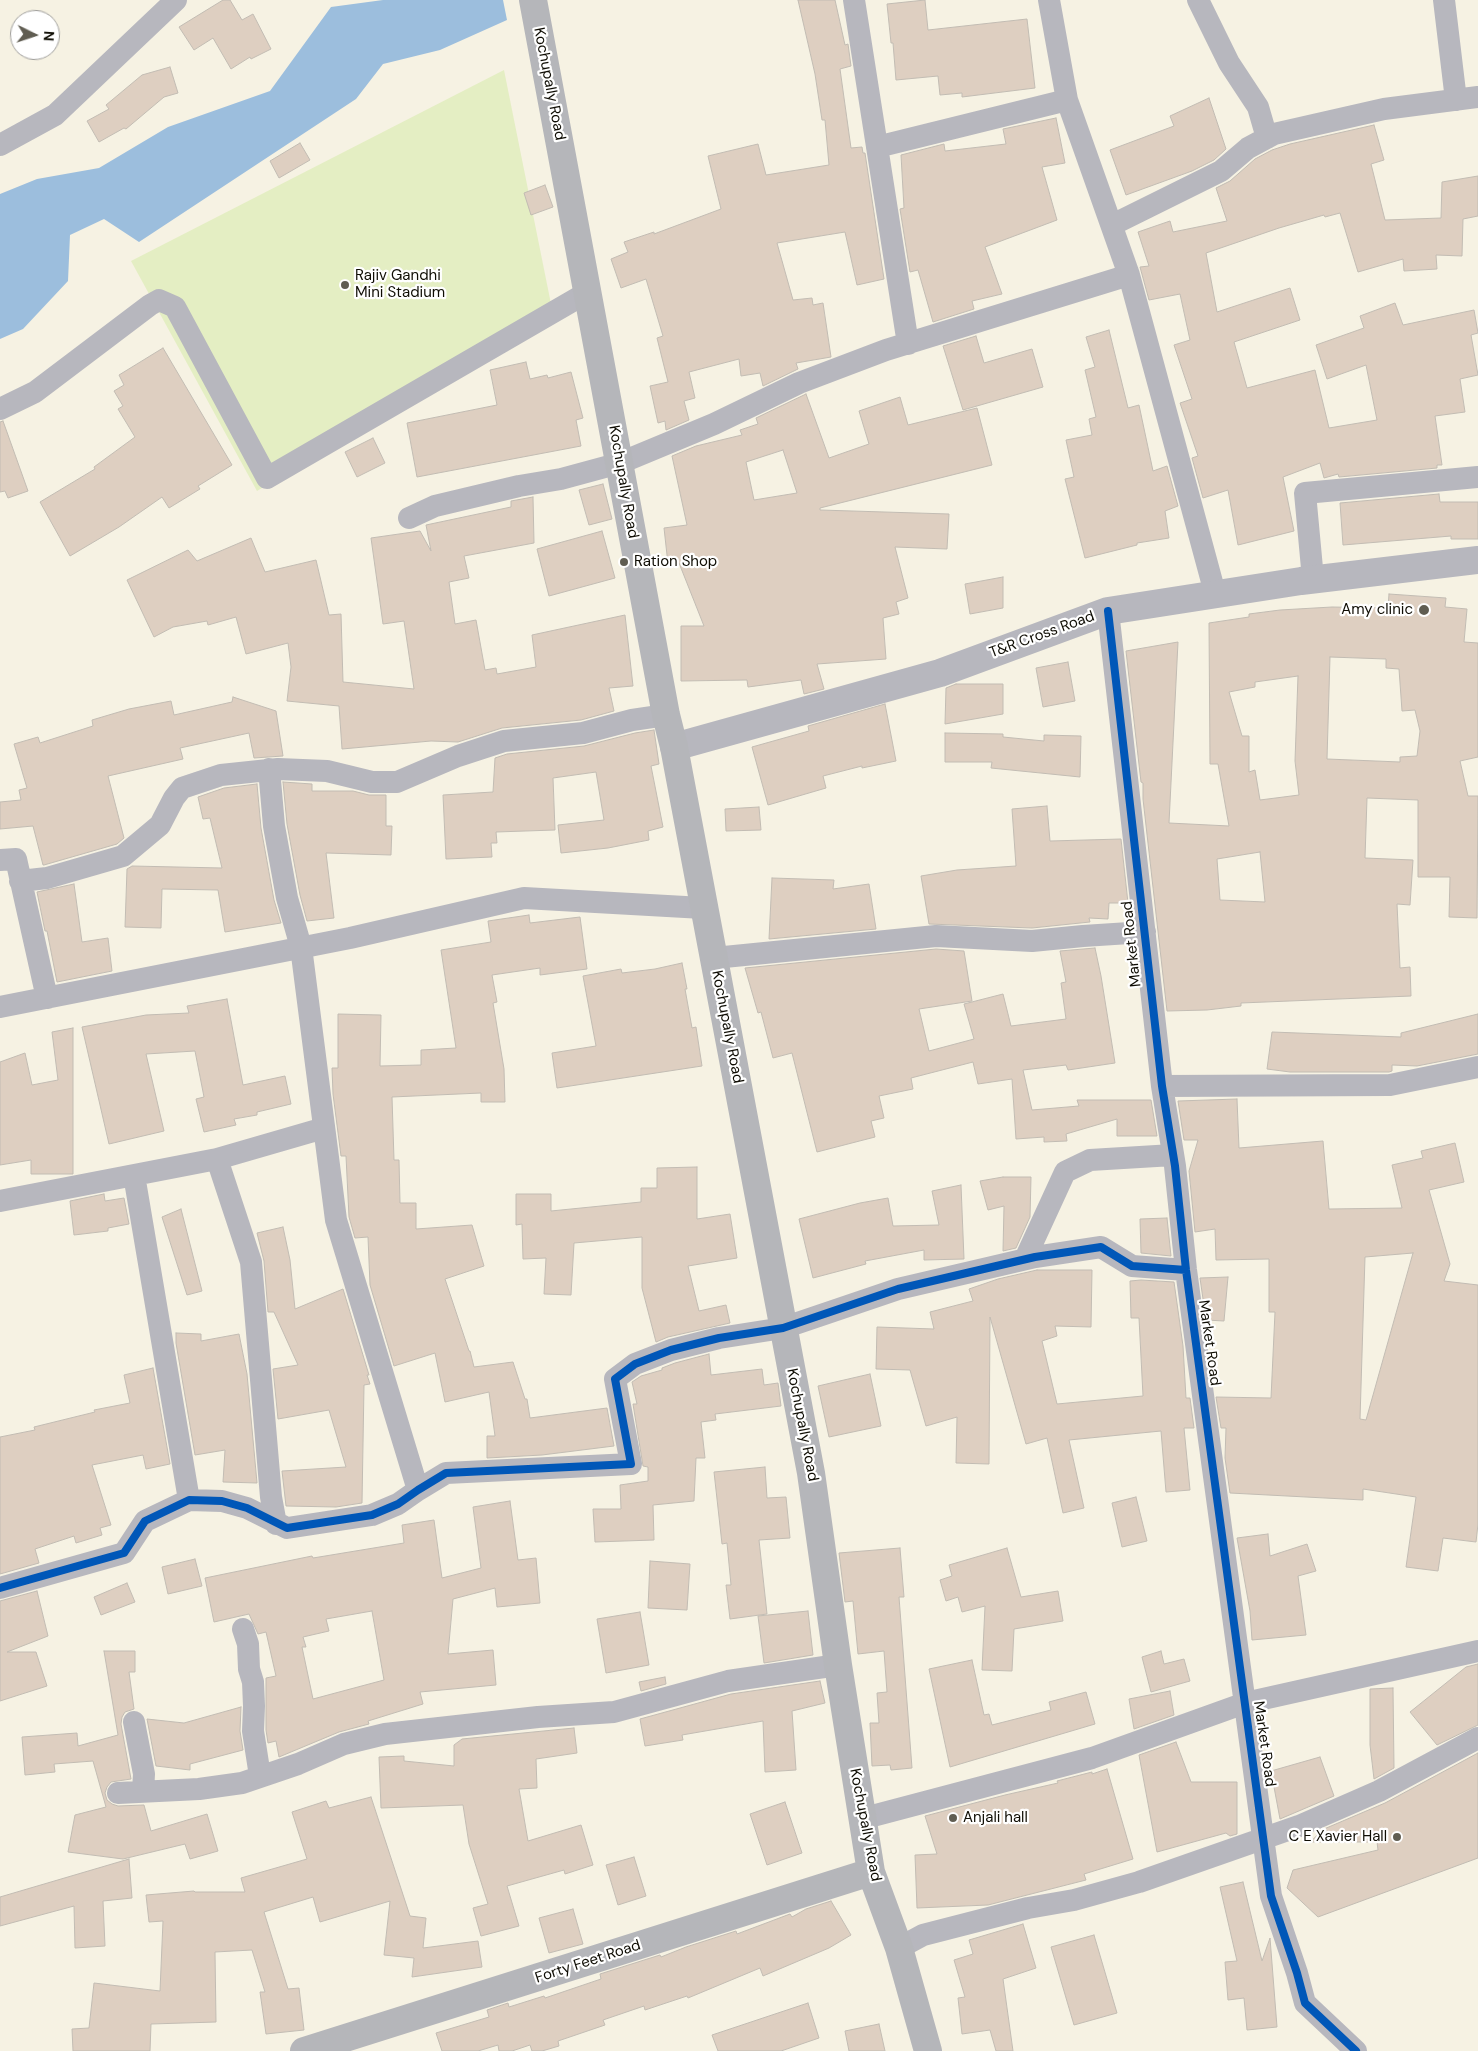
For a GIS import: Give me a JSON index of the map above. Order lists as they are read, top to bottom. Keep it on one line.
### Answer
{"streets":{"main road":["Kochupally Road","Forty Feet Road"],"street":["T&R Cross Road","Market Road"]},"crossings":[["Kochupally Road","T&R Cross Road"],["Kochupally Road","Forty Feet Road"],["T&R Cross Road","Market Road"]],"places":["Rajiv Gandhi Mini Stadium","Ration Shop","Amy clinic","Anjali hall","C E Xavier Hall"],"north":"right"}
